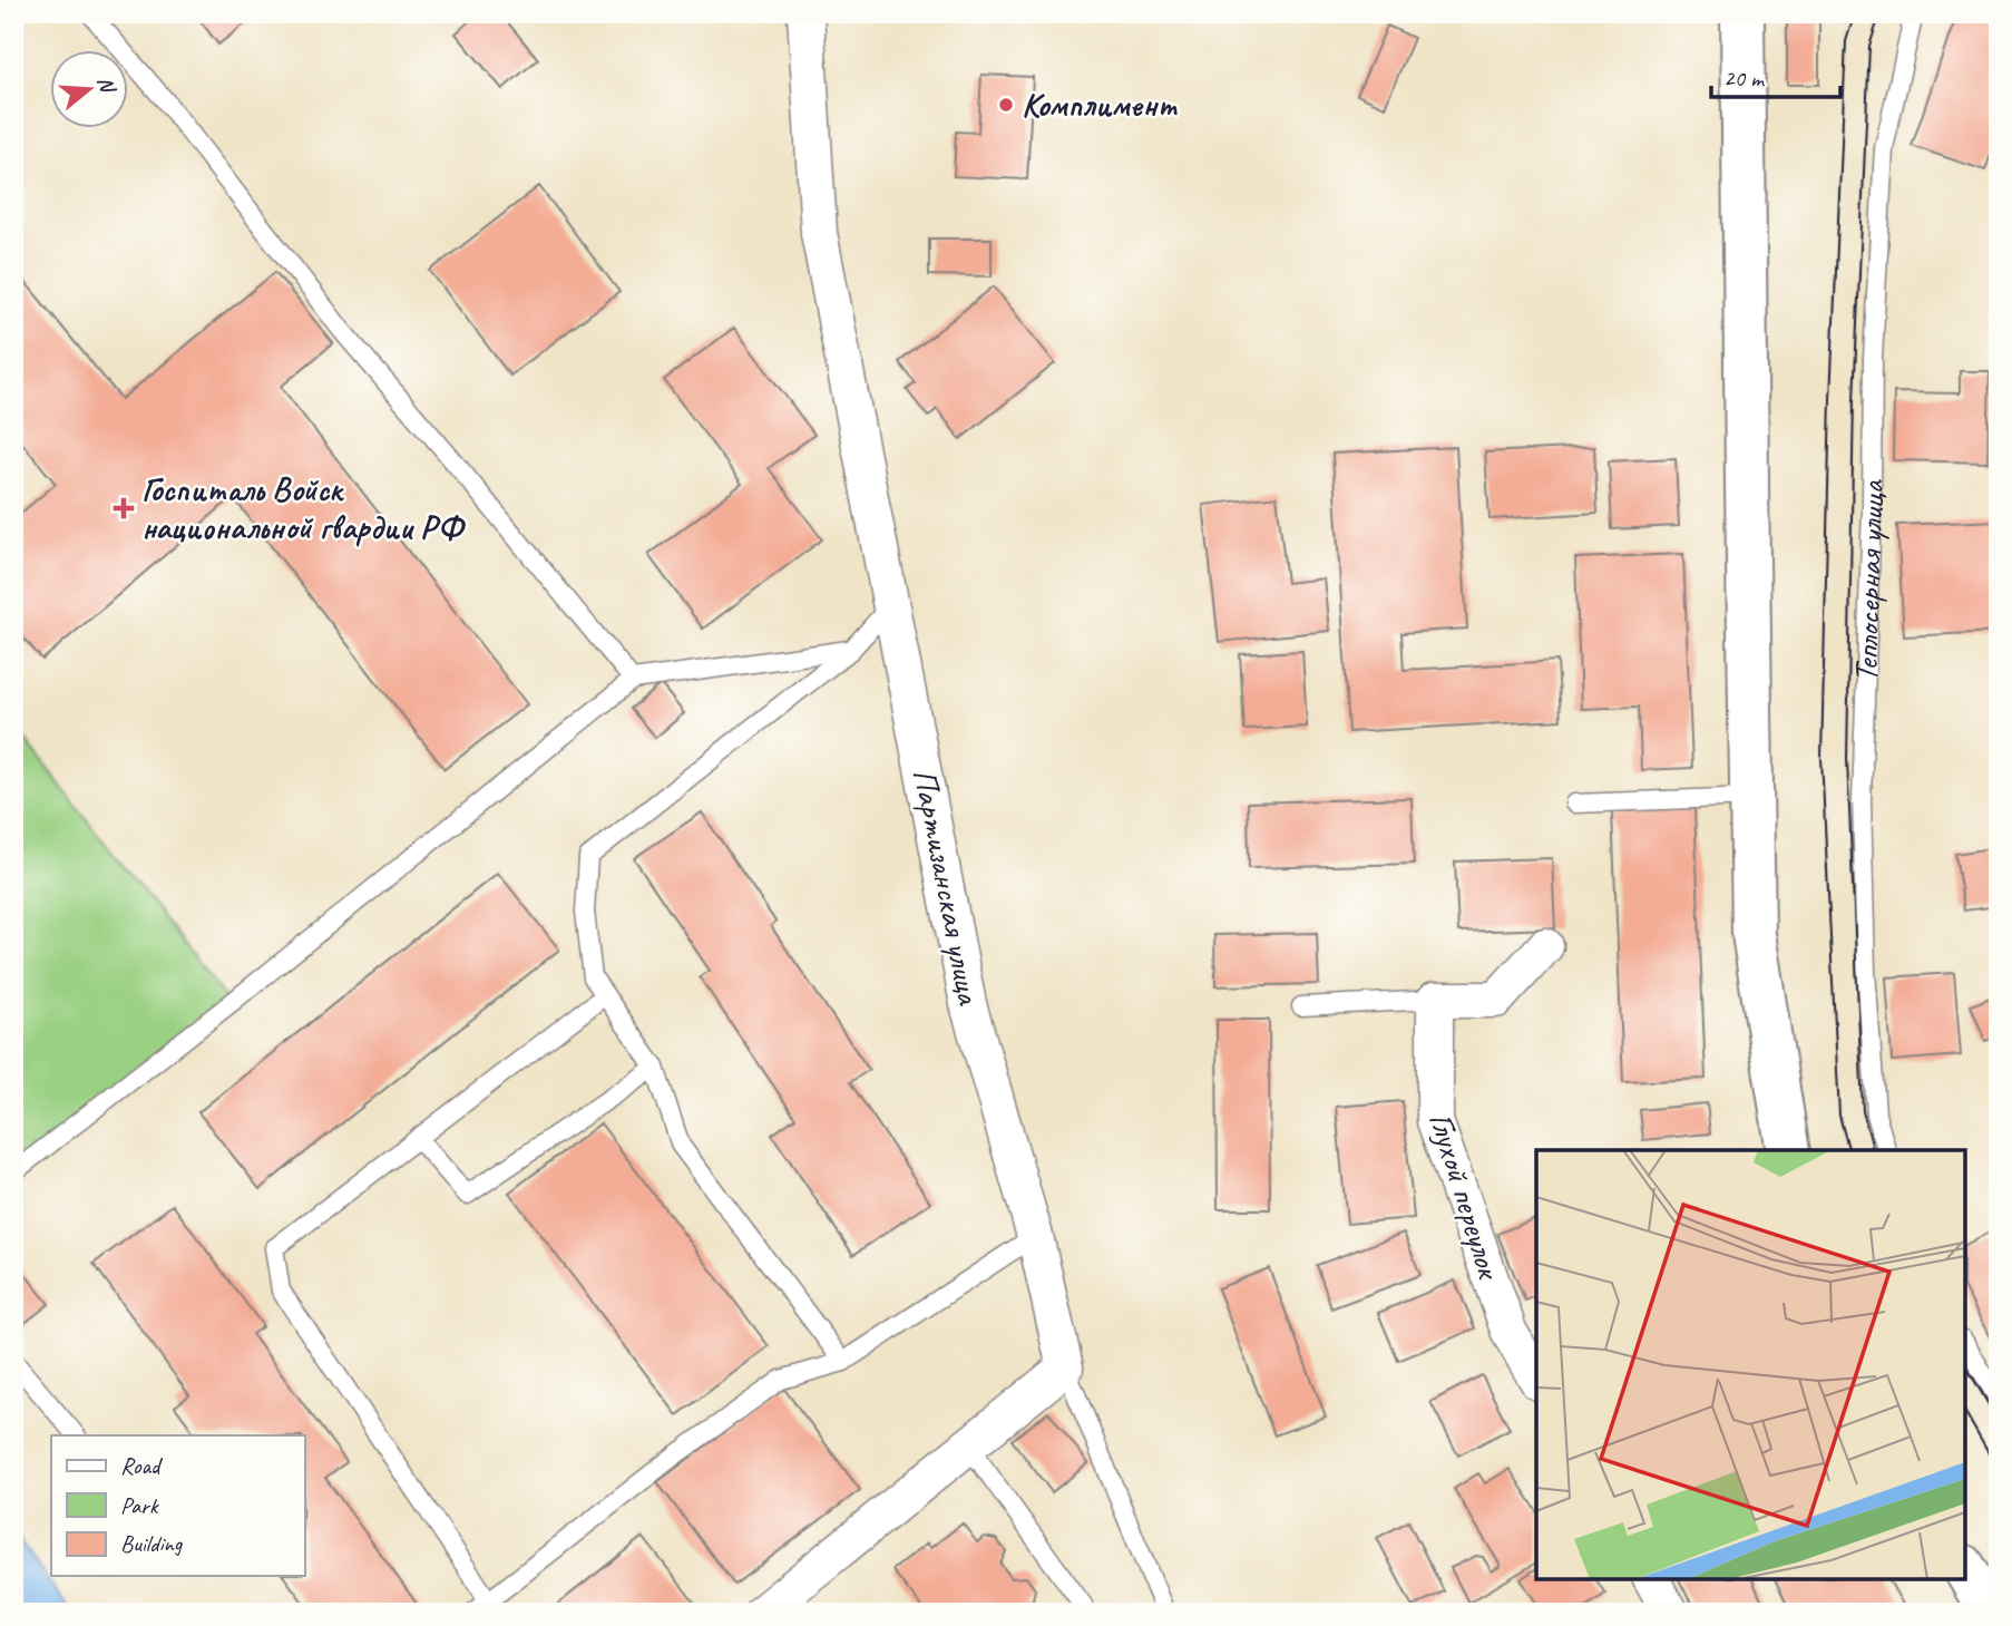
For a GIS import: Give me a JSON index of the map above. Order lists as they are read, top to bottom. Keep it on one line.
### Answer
{"streets":{"street":["Партизанская улица","Глухой переулок"],"lane":["Теплосерная улица"]},"places":{"other":["Комплимент"],"health":["Госпиталь Войск национальной гвардии РФ"]},"legend":["Road","Park","Building"],"scale_bar":"20 m","north":"right"}
